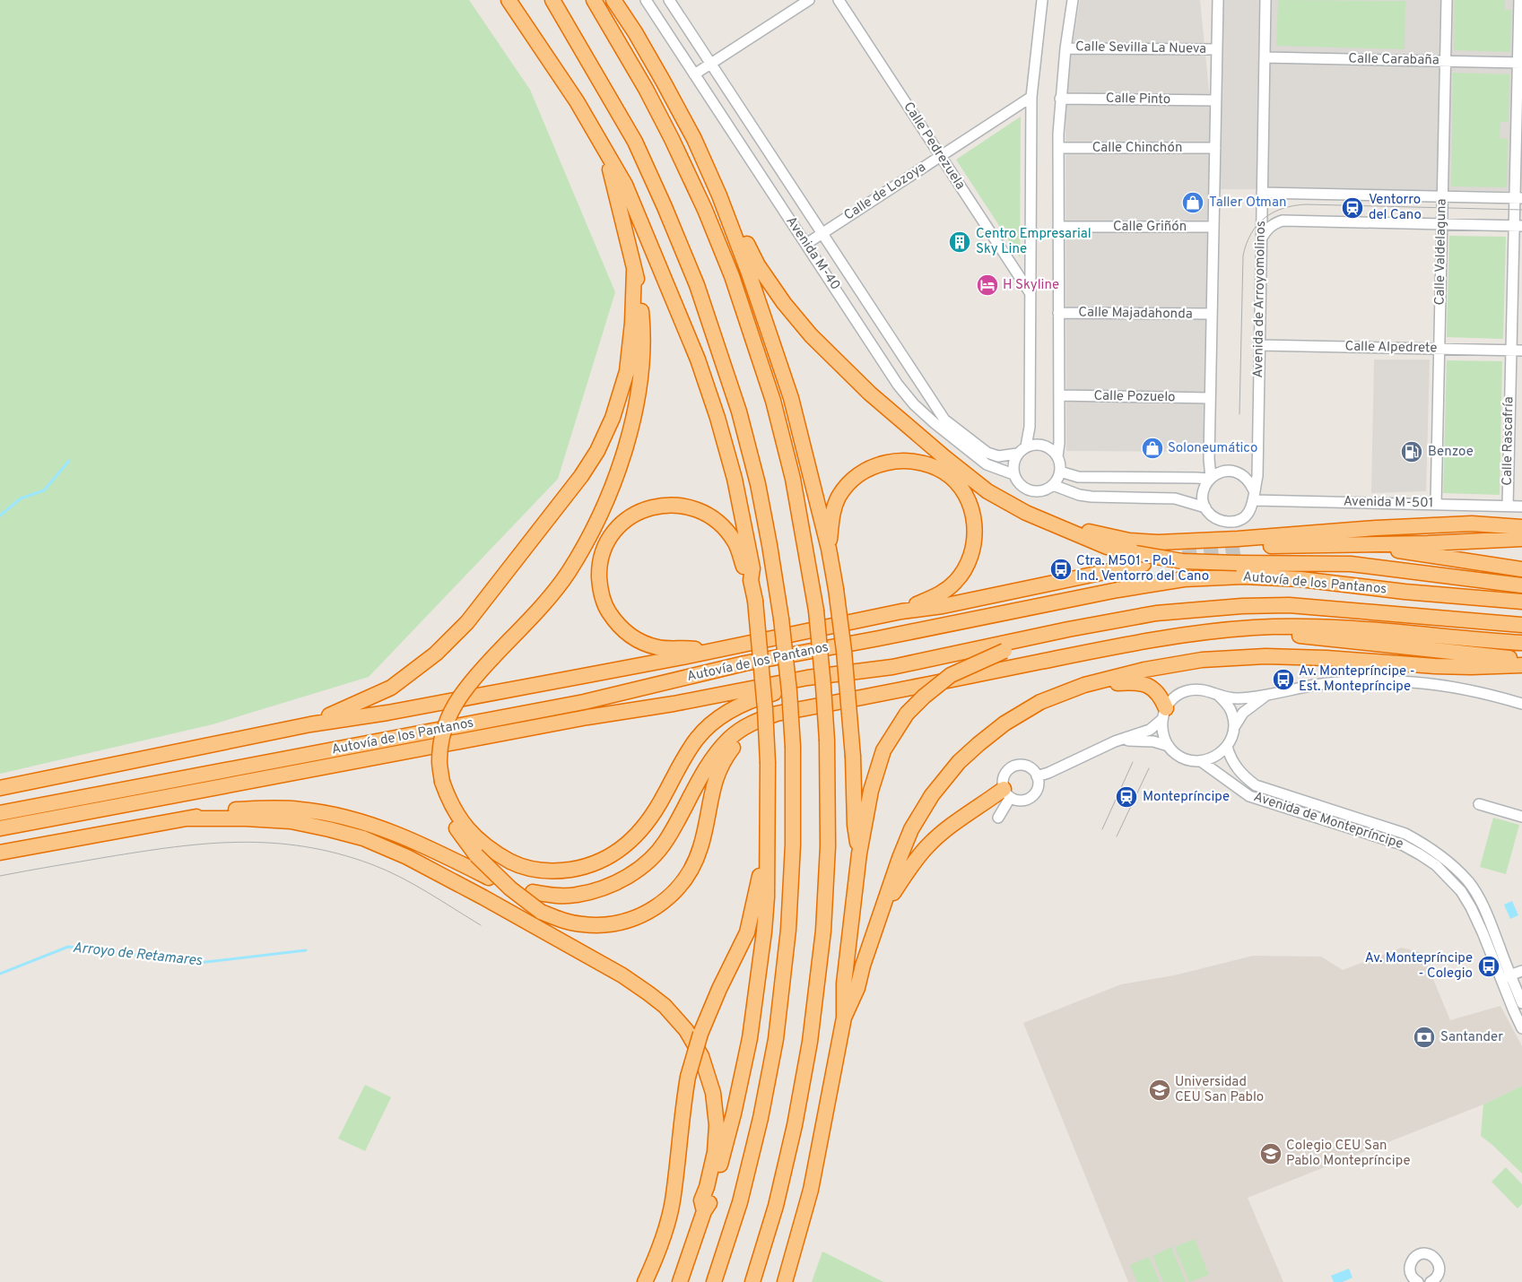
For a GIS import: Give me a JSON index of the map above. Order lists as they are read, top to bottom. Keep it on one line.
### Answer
{"streets":{"highway":["Autovía de los Pantanos"],"street":["Calle Sevilla La Nueva","Calle Carabaña","Calle Pinto","Calle Pedrezuela","Calle Chinchón","Calle de Lozoya","Calle Griñón","Calle Valdelaguna","Avenida M-40","Avenida de Arroyomolinos","Calle Majadahonda","Calle Alpedrete","Calle Pozuelo","Calle Rascafría","Avenida M-501","Avenida de Montepríncipe"]},"crossings":[["Calle Carabaña","Calle Valdelaguna"],["Calle Carabaña","Avenida de Arroyomolinos"],["Calle Carabaña","Calle Rascafría"],["Calle Pedrezuela","Calle de Lozoya"],["Calle de Lozoya","Avenida M-40"],["Calle Valdelaguna","Calle Alpedrete"],["Calle Valdelaguna","Avenida M-501"],["Avenida de Arroyomolinos","Calle Alpedrete"],["Avenida de Arroyomolinos","Avenida M-501"],["Calle Alpedrete","Calle Rascafría"],["Calle Rascafría","Avenida M-501"]],"water":["Arroyo de Retamares"],"places":{"shop":["Taller Otman","Soloneumático"],"station":["Ventorro del Cano","Montepríncipe"],"building":["Centro Empresarial Sky Line"],"hotel":["H Skyline"],"fuel station":["Benzoe"],"bus stop":["Ctra. M501 - Pol. Ind. Ventorro del Cano","Av. Montepríncipe - Est. Montepríncipe","Av. Montepríncipe - Colegio"],"bank":["Santander"],"school or university":["Universidad CEU San Pablo","Colegio CEU San Pablo Montepríncipe"]}}
